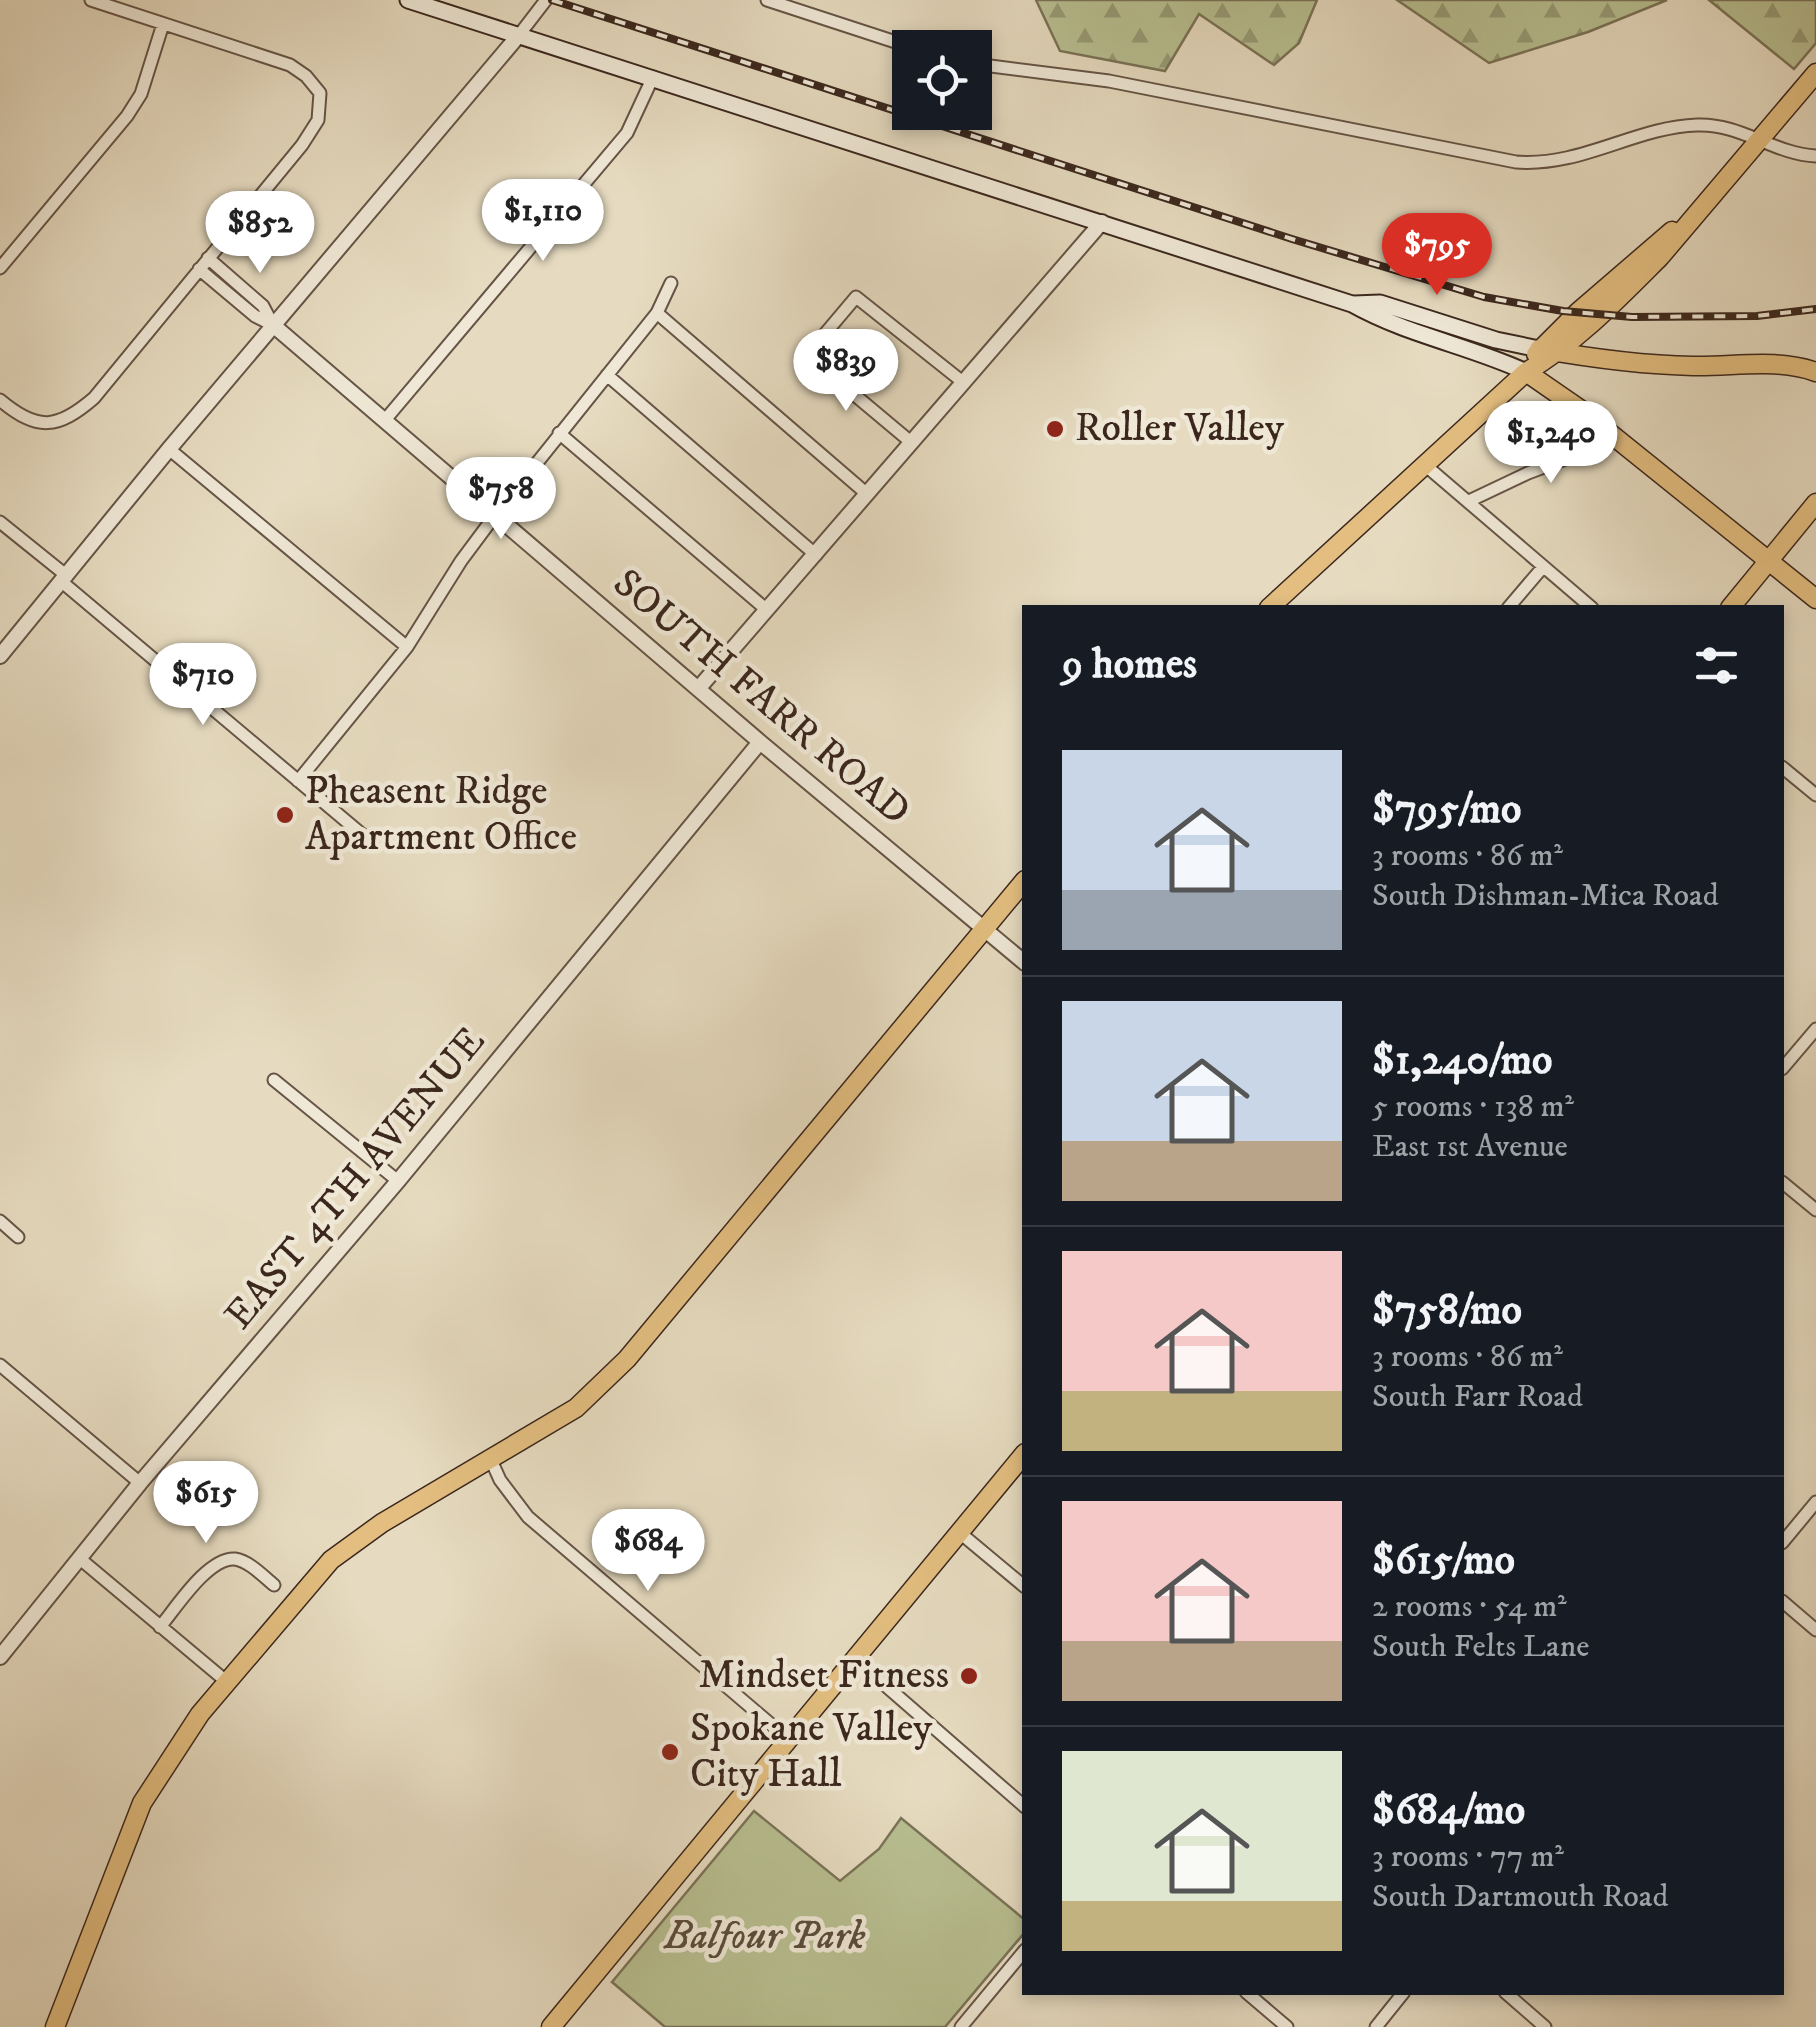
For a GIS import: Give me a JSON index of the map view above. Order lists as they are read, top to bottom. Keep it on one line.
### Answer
{"streets":{"street":["SOUTH FARR ROAD","EAST 4TH AVENUE"]},"crossings":[["SOUTH FARR ROAD","EAST 4TH AVENUE"]],"parks":["Balfour Park"],"places":["Roller Valley","Pheasent Ridge Apartment Office","Mindset Fitness","Spokane Valley City Hall"],"page":{"price":["$1,110","$852","$795","$839","$1,240","$758","$710","$615","$684"],"heading":"9 homes","list":[{"name":"$795/mo","note":"3 rooms · 86 m² · South Dishman-Mica Road"},{"name":"$1,240/mo","note":"5 rooms · 138 m² · East 1st Avenue"},{"name":"$758/mo","note":"3 rooms · 86 m² · South Farr Road"},{"name":"$615/mo","note":"2 rooms · 54 m² · South Felts Lane"},{"name":"$684/mo","note":"3 rooms · 77 m² · South Dartmouth Road"}]}}
